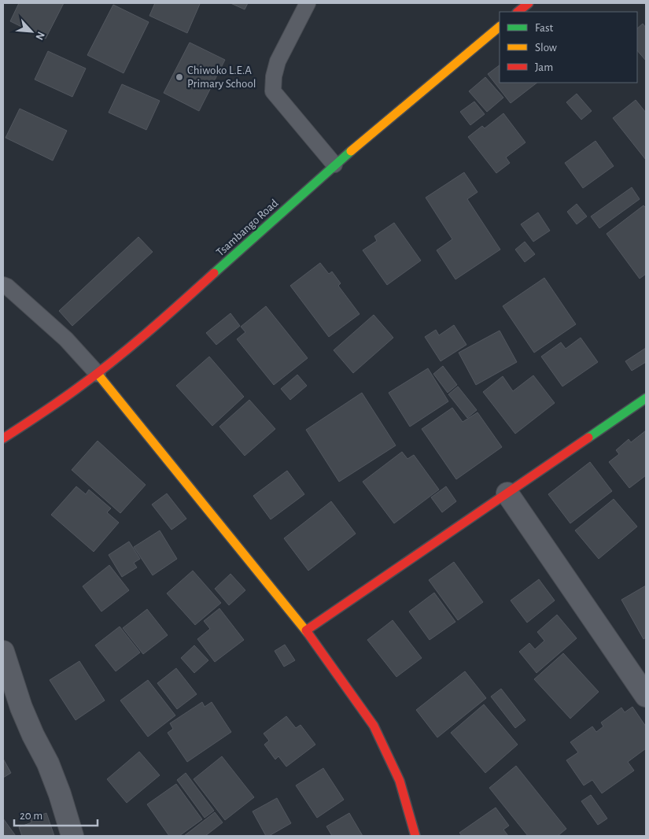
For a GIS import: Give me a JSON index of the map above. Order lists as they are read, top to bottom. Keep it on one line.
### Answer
{"streets":{"street":["Tsambango Road"]},"places":["Chiwoko L.E.A Primary School"],"legend":["Fast","Slow","Jam"],"scale_bar":"20 m","north":"bottom right"}
